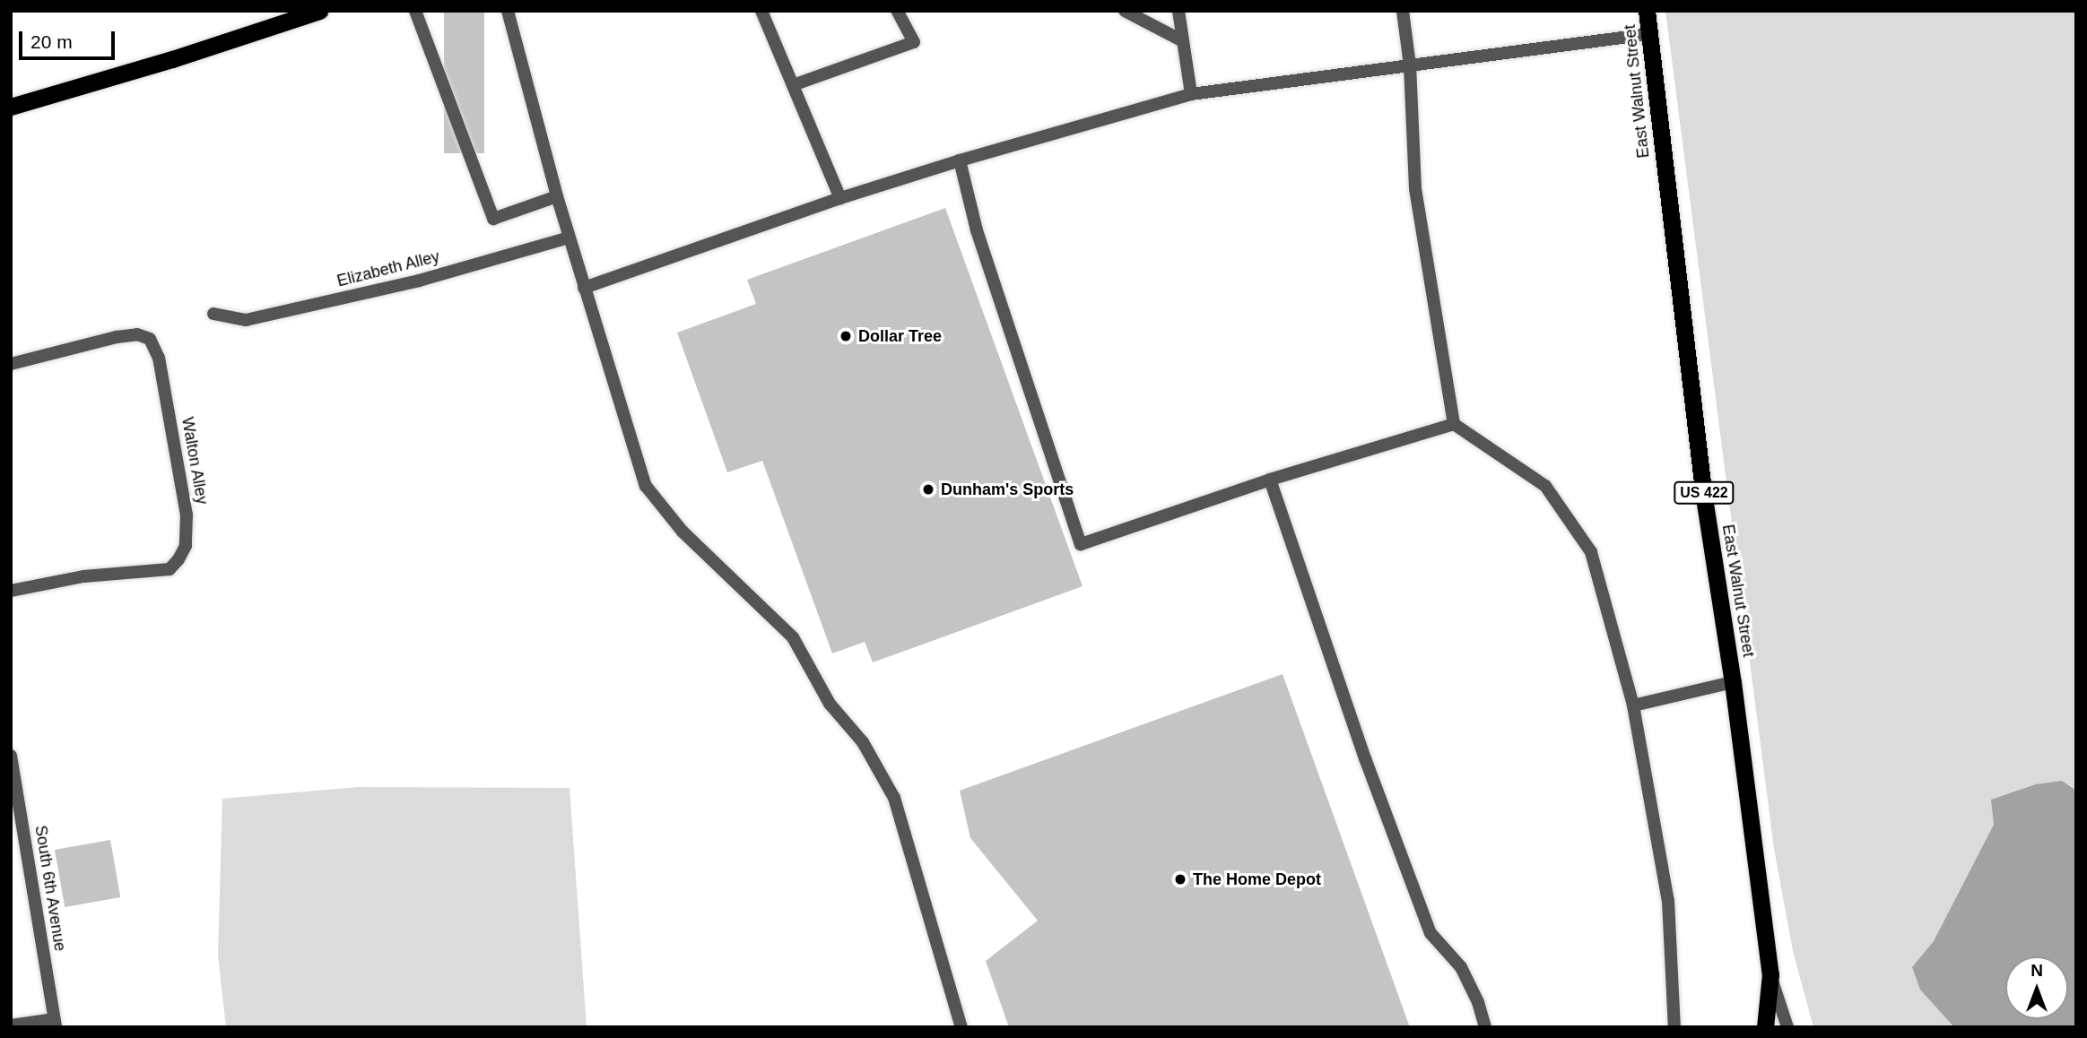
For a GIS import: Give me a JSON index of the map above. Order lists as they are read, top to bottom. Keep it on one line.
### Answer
{"streets":{"highway":["East Walnut Street","US 422"],"street":["Elizabeth Alley","Walton Alley","South 6th Avenue"]},"places":["Dollar Tree","Dunham's Sports","The Home Depot"],"scale_bar":"20 m","north":"top"}
